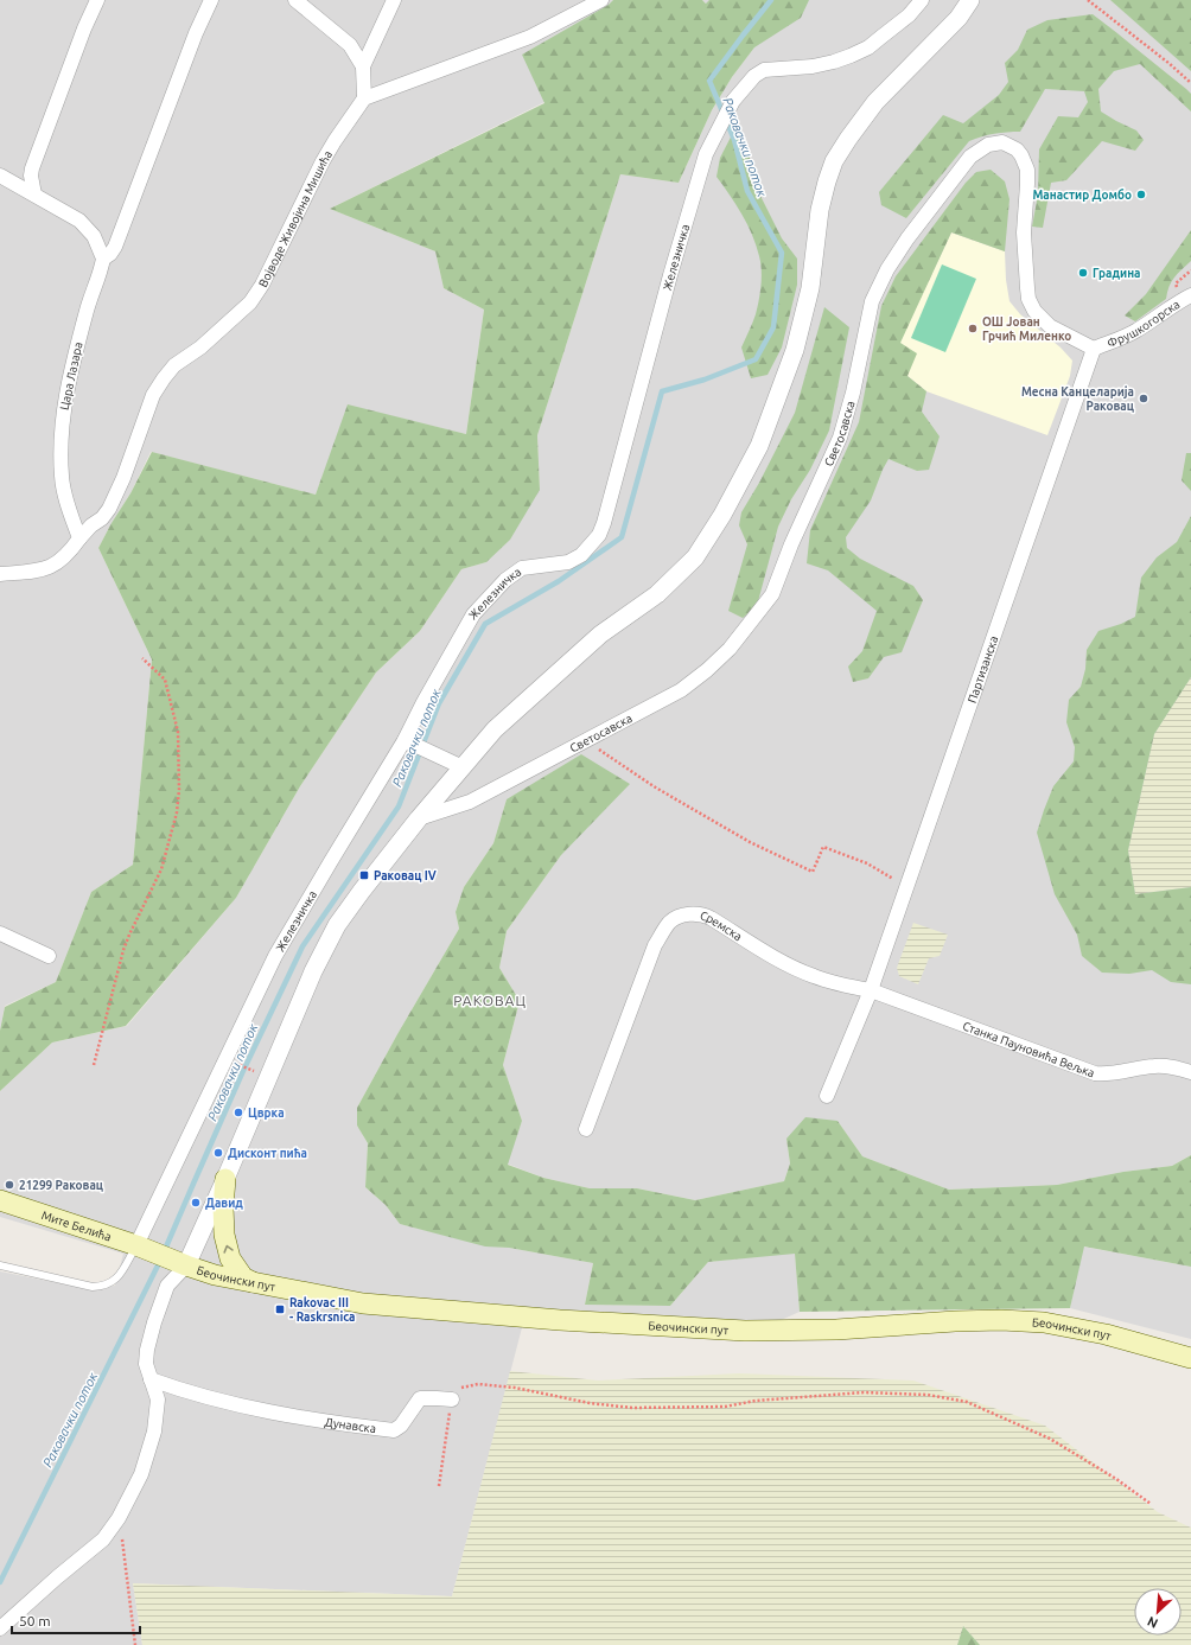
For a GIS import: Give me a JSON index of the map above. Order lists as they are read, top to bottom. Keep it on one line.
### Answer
{"streets":{"main road":["Мите Белића","Беочински пут"],"street":["Војводе Живојина Мишића","Железничка","Фрушкогорска","Цара Лазара","Светосавска","Партизанска","Сремска","Станка Пауновића Вељка","Дунавска"]},"crossings":[["Војводе Живојина Мишића","Цара Лазара"],["Железничка","Мите Белића"],["Фрушкогорска","Светосавска"],["Фрушкогорска","Партизанска"],["Светосавска","Партизанска"],["Партизанска","Сремска"],["Партизанска","Станка Пауновића Вељка"],["Сремска","Станка Пауновића Вељка"],["Мите Белића","Беочински пут"]],"districts":["РАКОВАЦ"],"water":["Раковачки поток"],"places":{"other":["Манастир Домбо","Градина","ОШ Јован Грчић Миленко","Месна Канцеларија Раковац","Цврка","Дисконт пића","21299 Раковац","Давид"],"transit":["Раковац IV","Rakovac III - Raskrsnica"]},"scale_bar":"50 m","north":"bottom left"}
